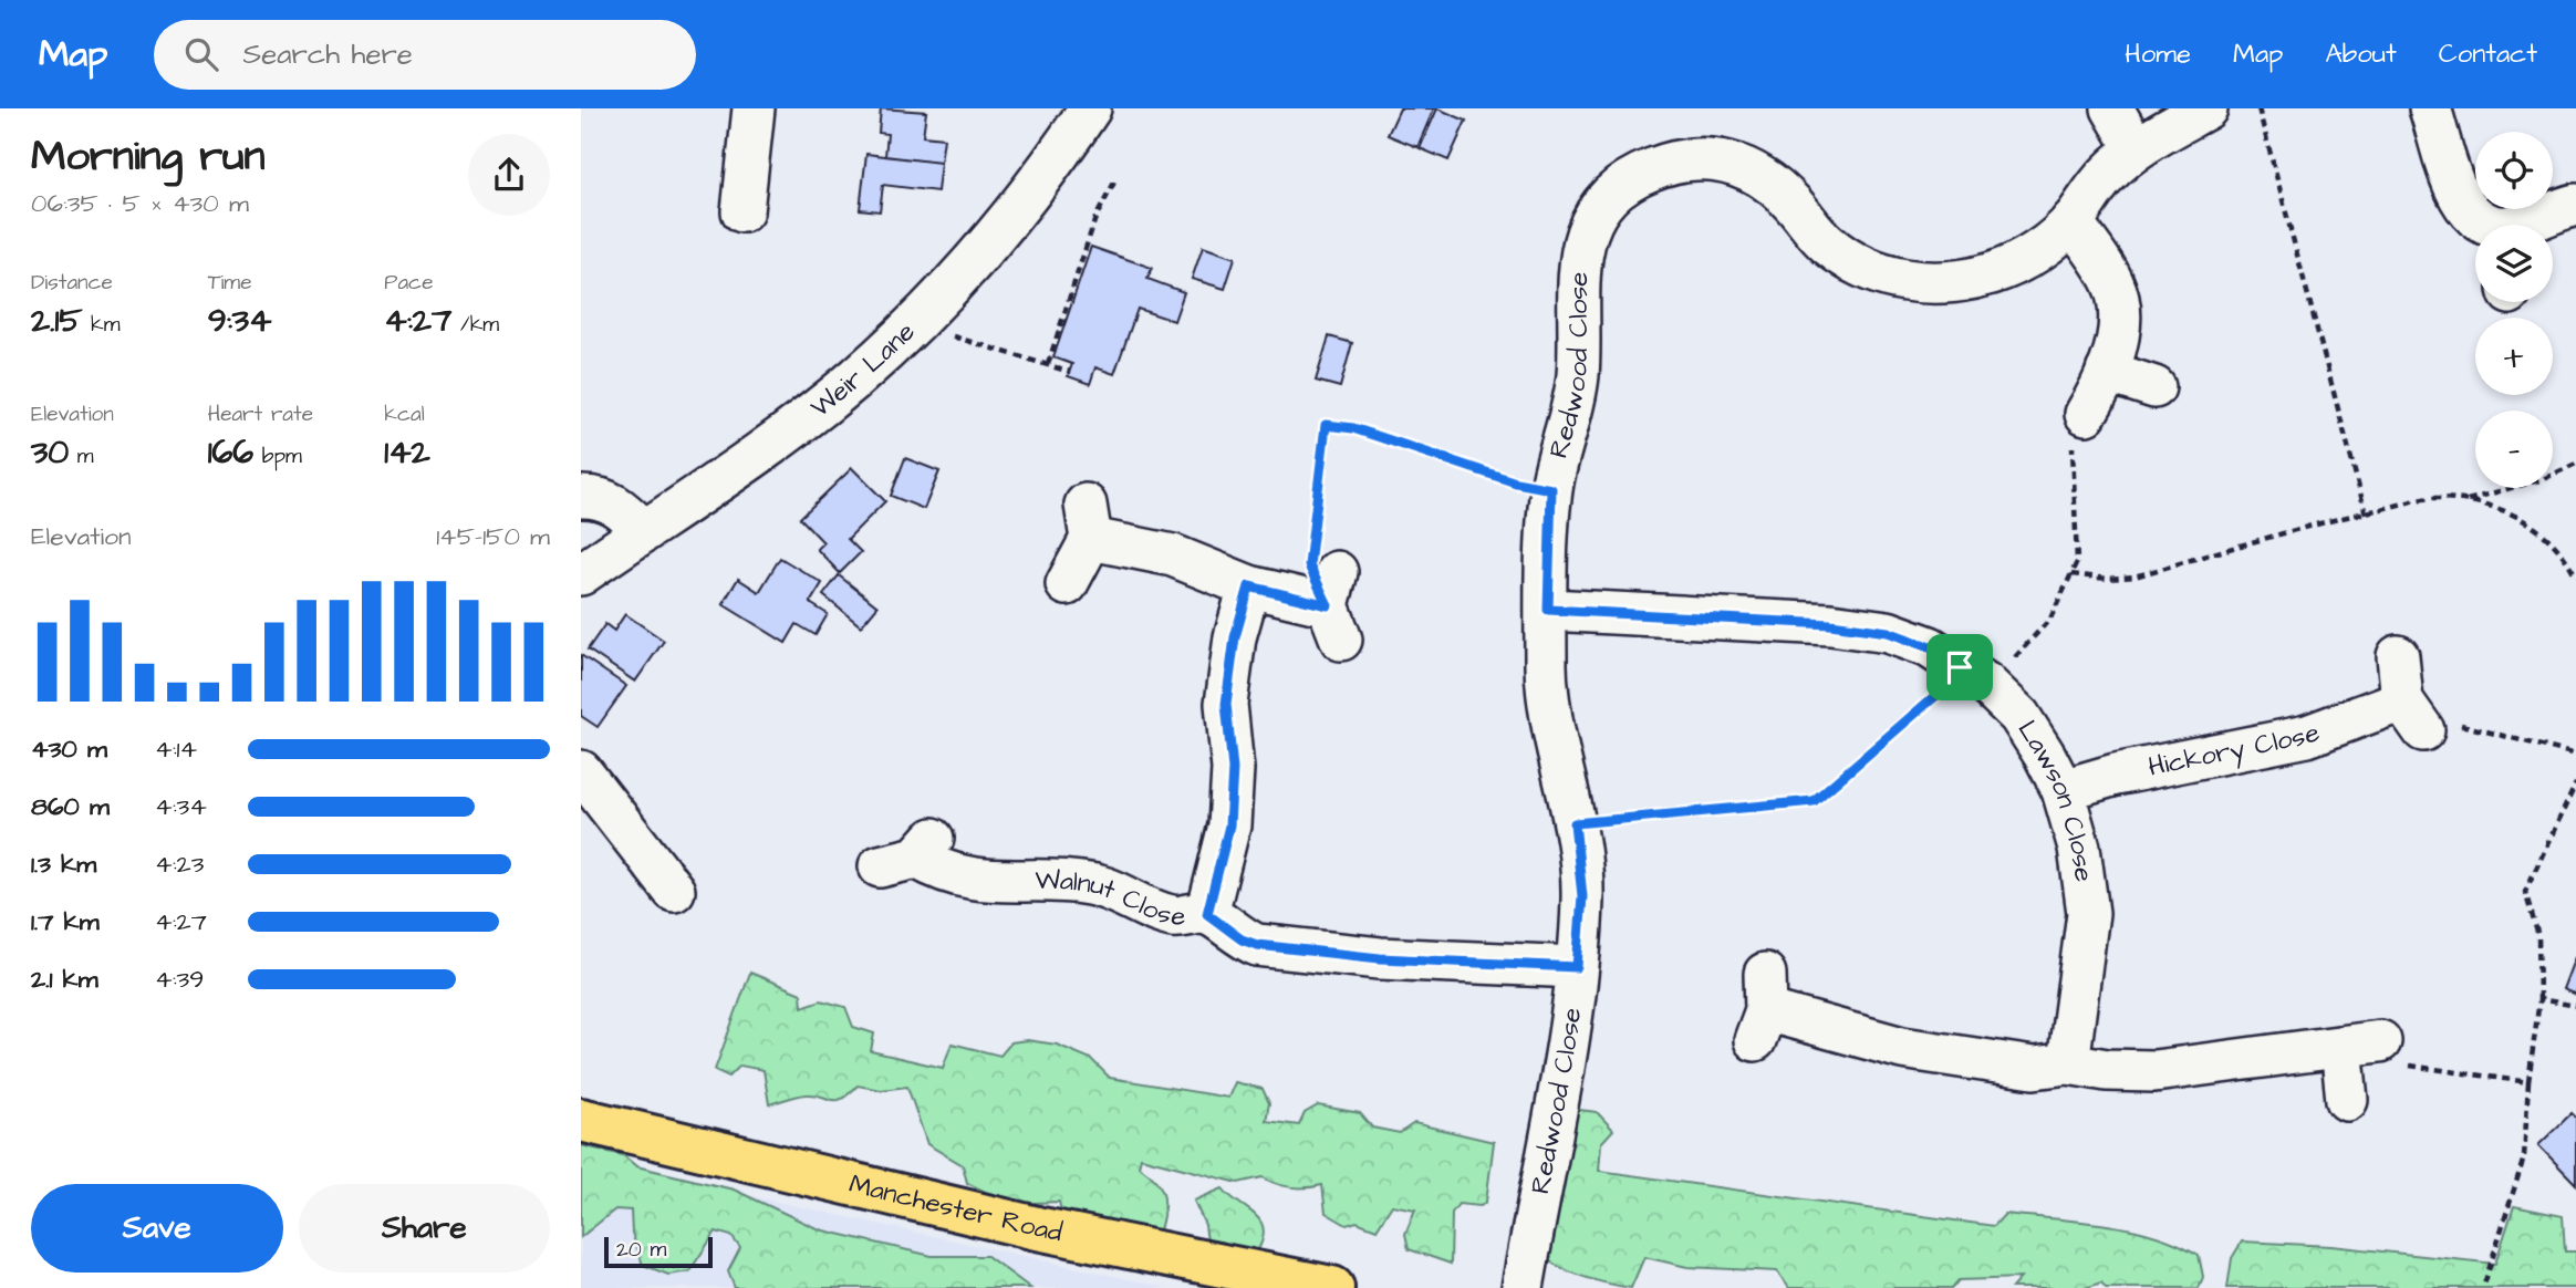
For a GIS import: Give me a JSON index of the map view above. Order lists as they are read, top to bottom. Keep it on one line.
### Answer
{"streets":{"main road":["Manchester Road"],"street":["Redwood Close","Weir Lane","Hickory Close","Lawson Close","Walnut Close"]},"crossings":[["Redwood Close","Lawson Close"],["Redwood Close","Walnut Close"],["Hickory Close","Lawson Close"]],"scale_bar":"20 m","page":{"header":"Map","search":"Search here","nav":["Home","Map","About","Contact"],"heading":["Morning run","06:35 · 5 × 430 m"],"map_buttons":["+","−"],"stats":[["Distance","2.15 km"],["Time","9:34"],["Pace","4:27 /km"],["Elevation","30 m"],["Heart rate","166 bpm"],["kcal","142"]],"chart":["Elevation","145–150 m"],"list":[{"name":"430 m","note":"4:14"},{"name":"860 m","note":"4:34"},{"name":"1.3 km","note":"4:23"},{"name":"1.7 km","note":"4:27"},{"name":"2.1 km","note":"4:39"}],"buttons":["Save","Share"],"scale":"20 m"}}
